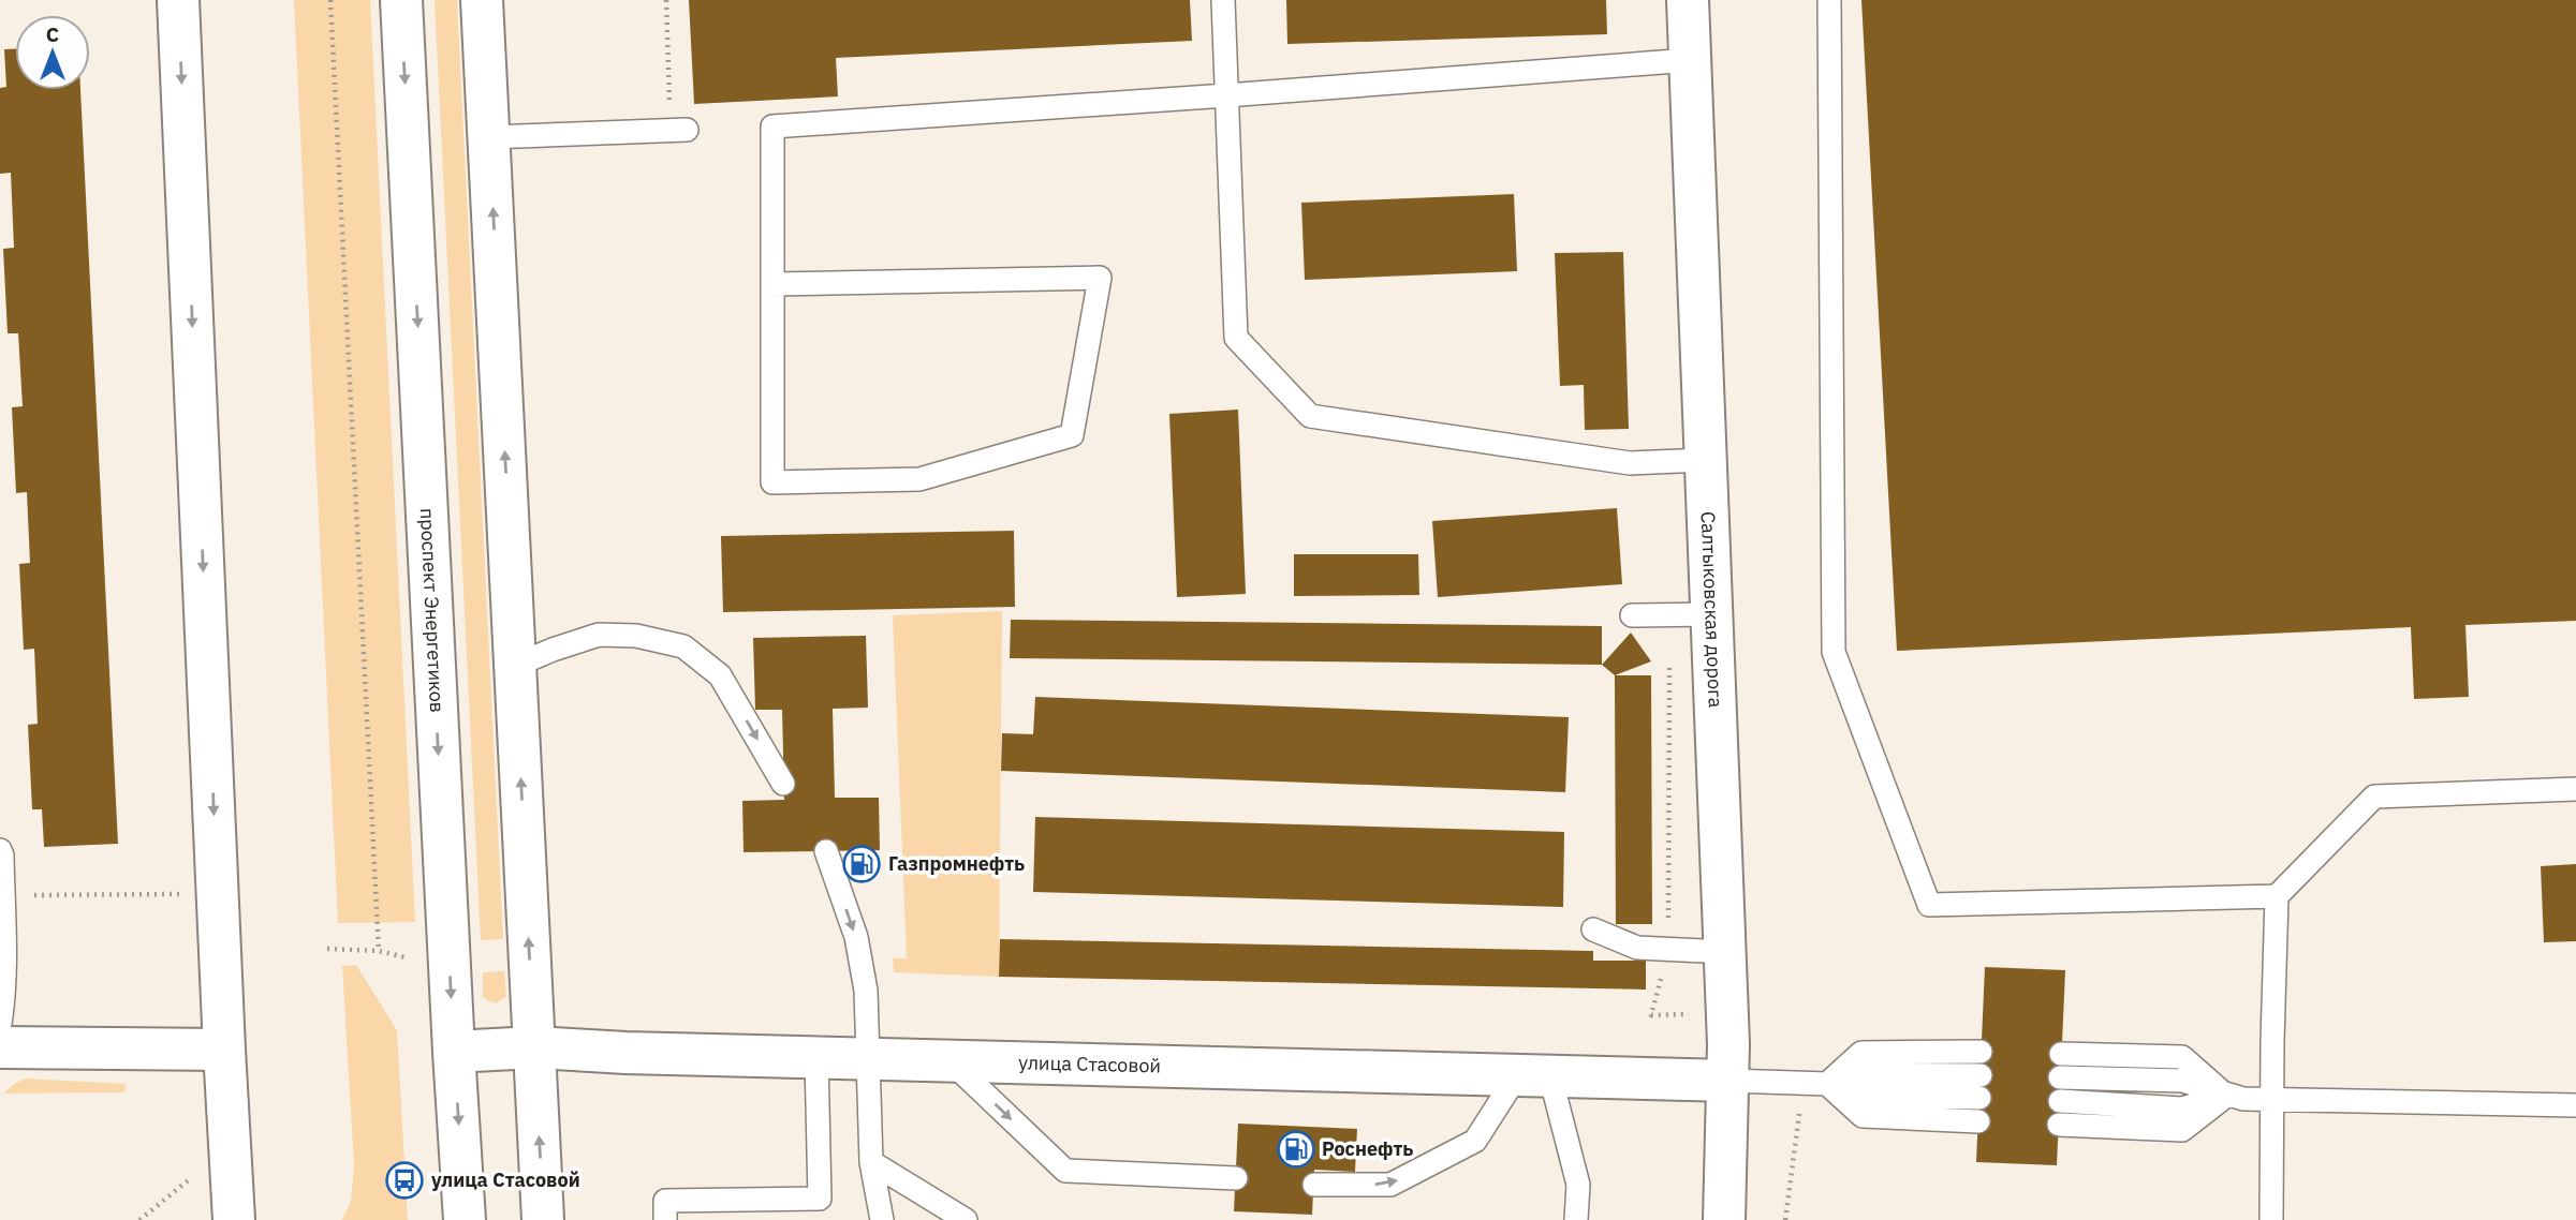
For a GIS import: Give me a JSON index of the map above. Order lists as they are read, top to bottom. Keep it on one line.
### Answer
{"streets":{"street":["проспект Энергетиков","Салтыковская дорога","улица Стасовой"]},"crossings":[["проспект Энергетиков","улица Стасовой"],["Салтыковская дорога","улица Стасовой"]],"places":{"fuel station":["Газпромнефть","Роснефть"],"bus stop":["улица Стасовой"]},"north":"top"}
